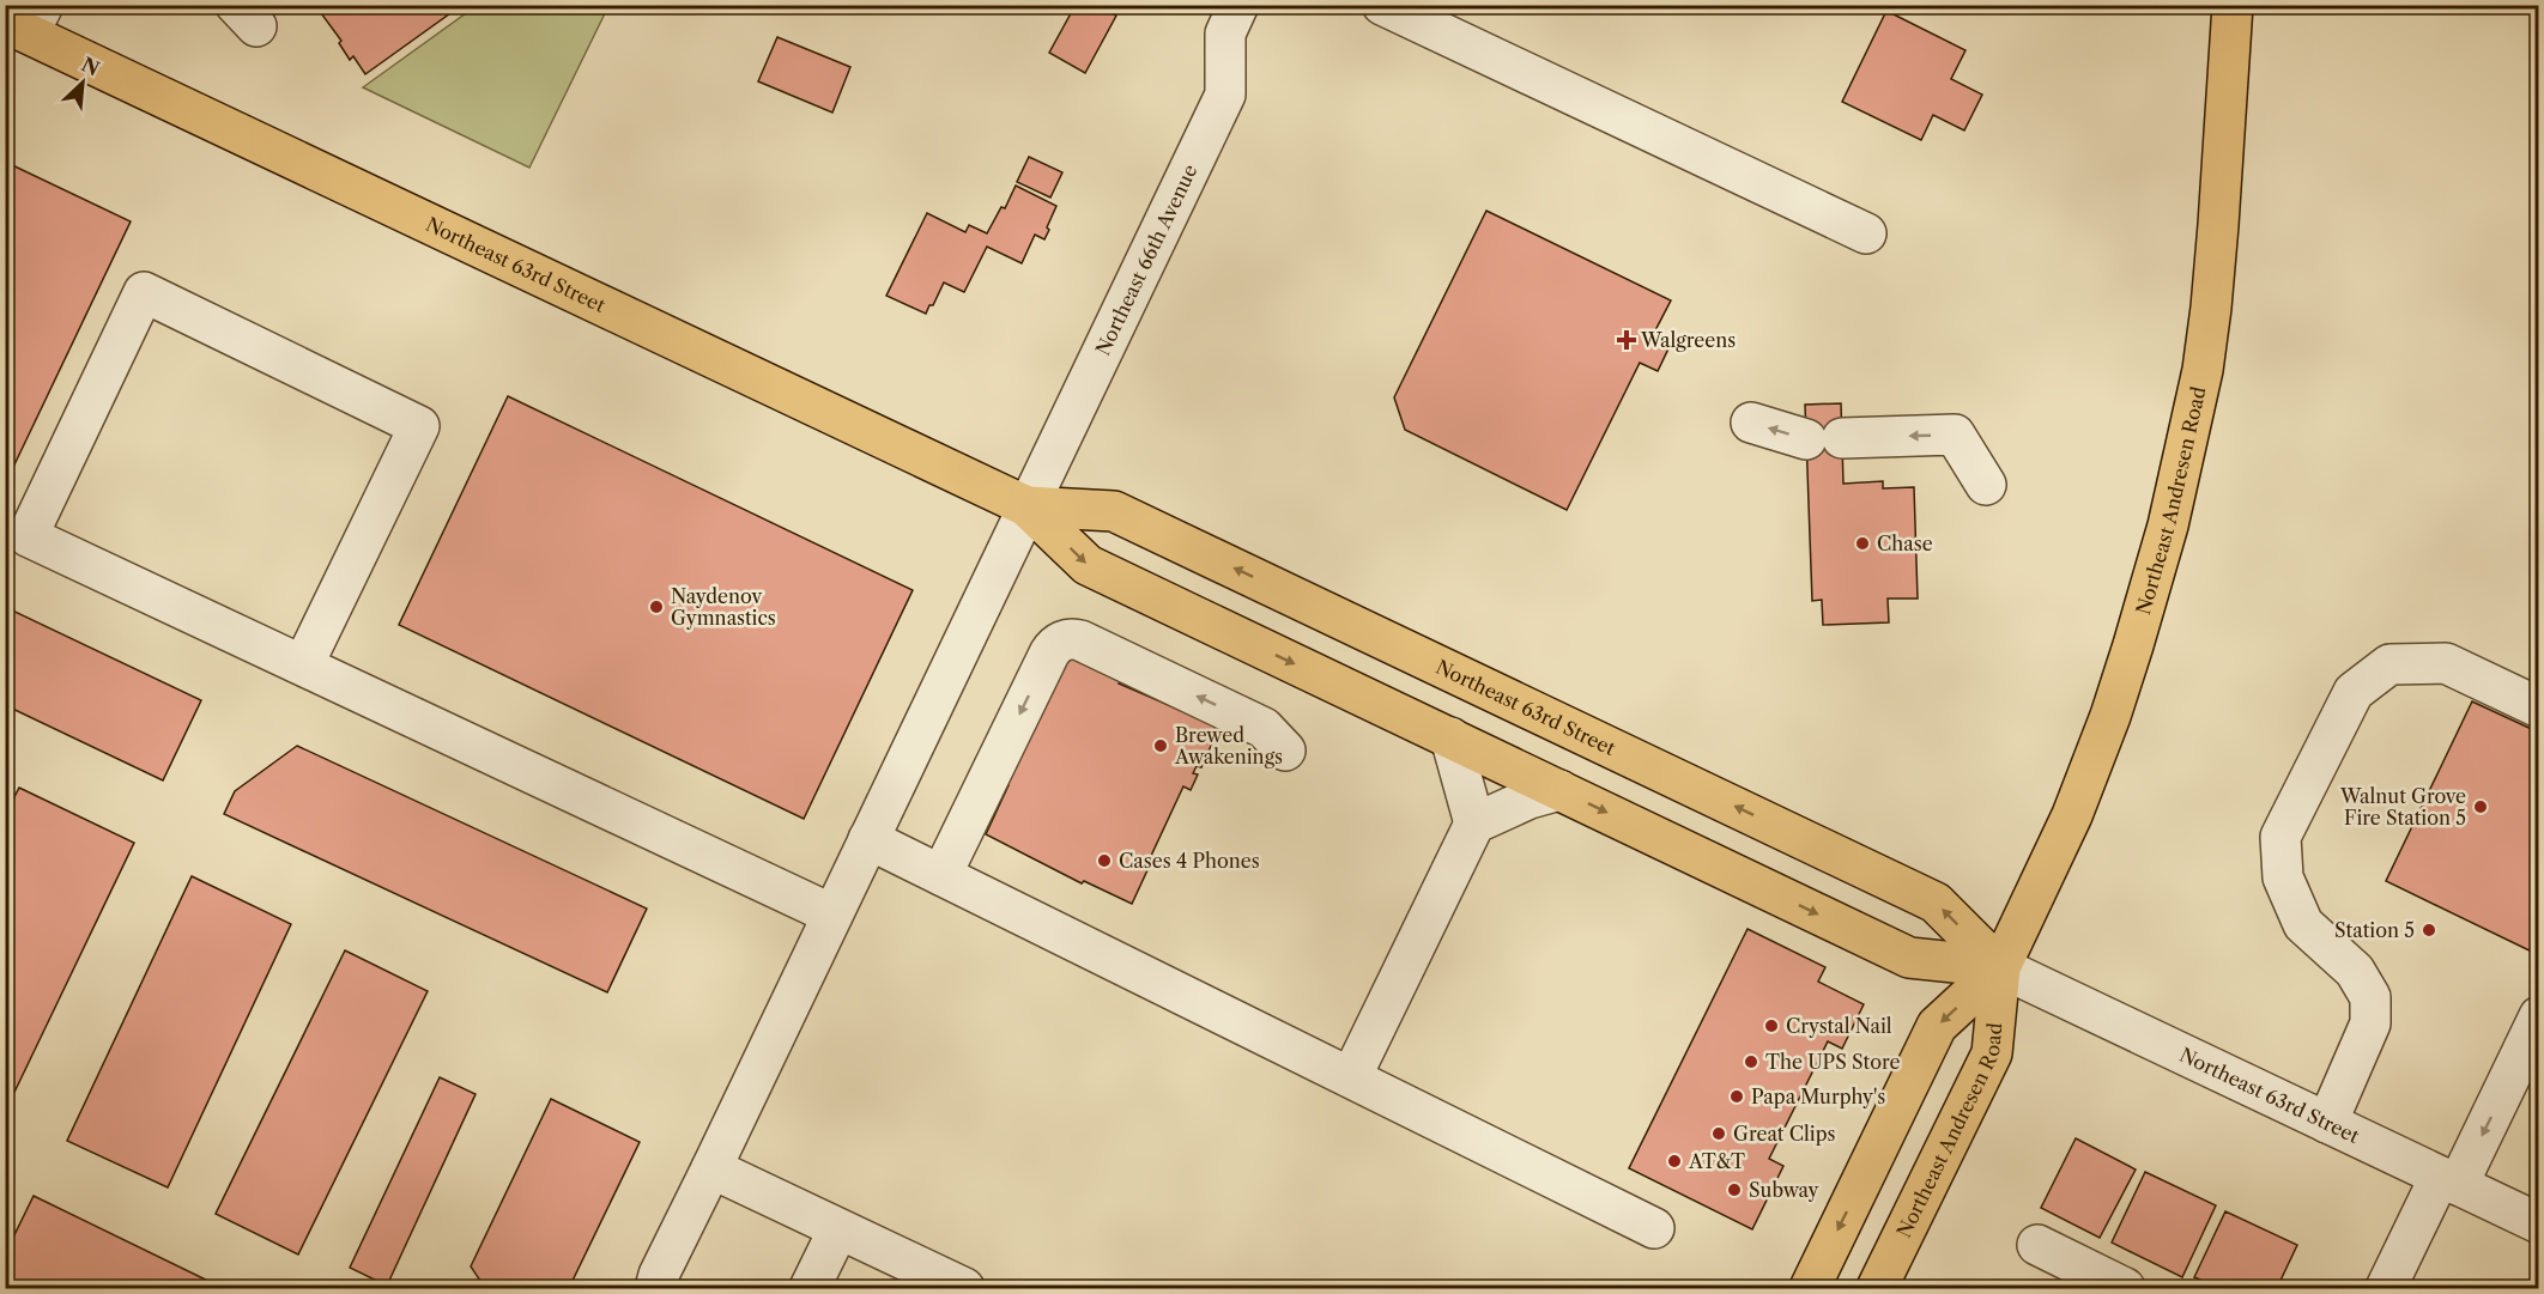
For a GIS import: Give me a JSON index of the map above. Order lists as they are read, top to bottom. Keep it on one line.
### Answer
{"streets":{"main road":["Northeast 63rd Street","Northeast Andresen Road"],"street":["Northeast 66th Avenue"]},"crossings":[["Northeast 66th Avenue","Northeast 63rd Street"],["Northeast 63rd Street","Northeast Andresen Road"]],"places":{"health":["Walgreens"],"other":["Chase","Naydenov Gymnastics","Brewed Awakenings","Walnut Grove Fire Station 5","Cases 4 Phones","Station 5","Crystal Nail","The UPS Store","Papa Murphy's","Great Clips","AT&T","Subway"]},"north":"top right"}
